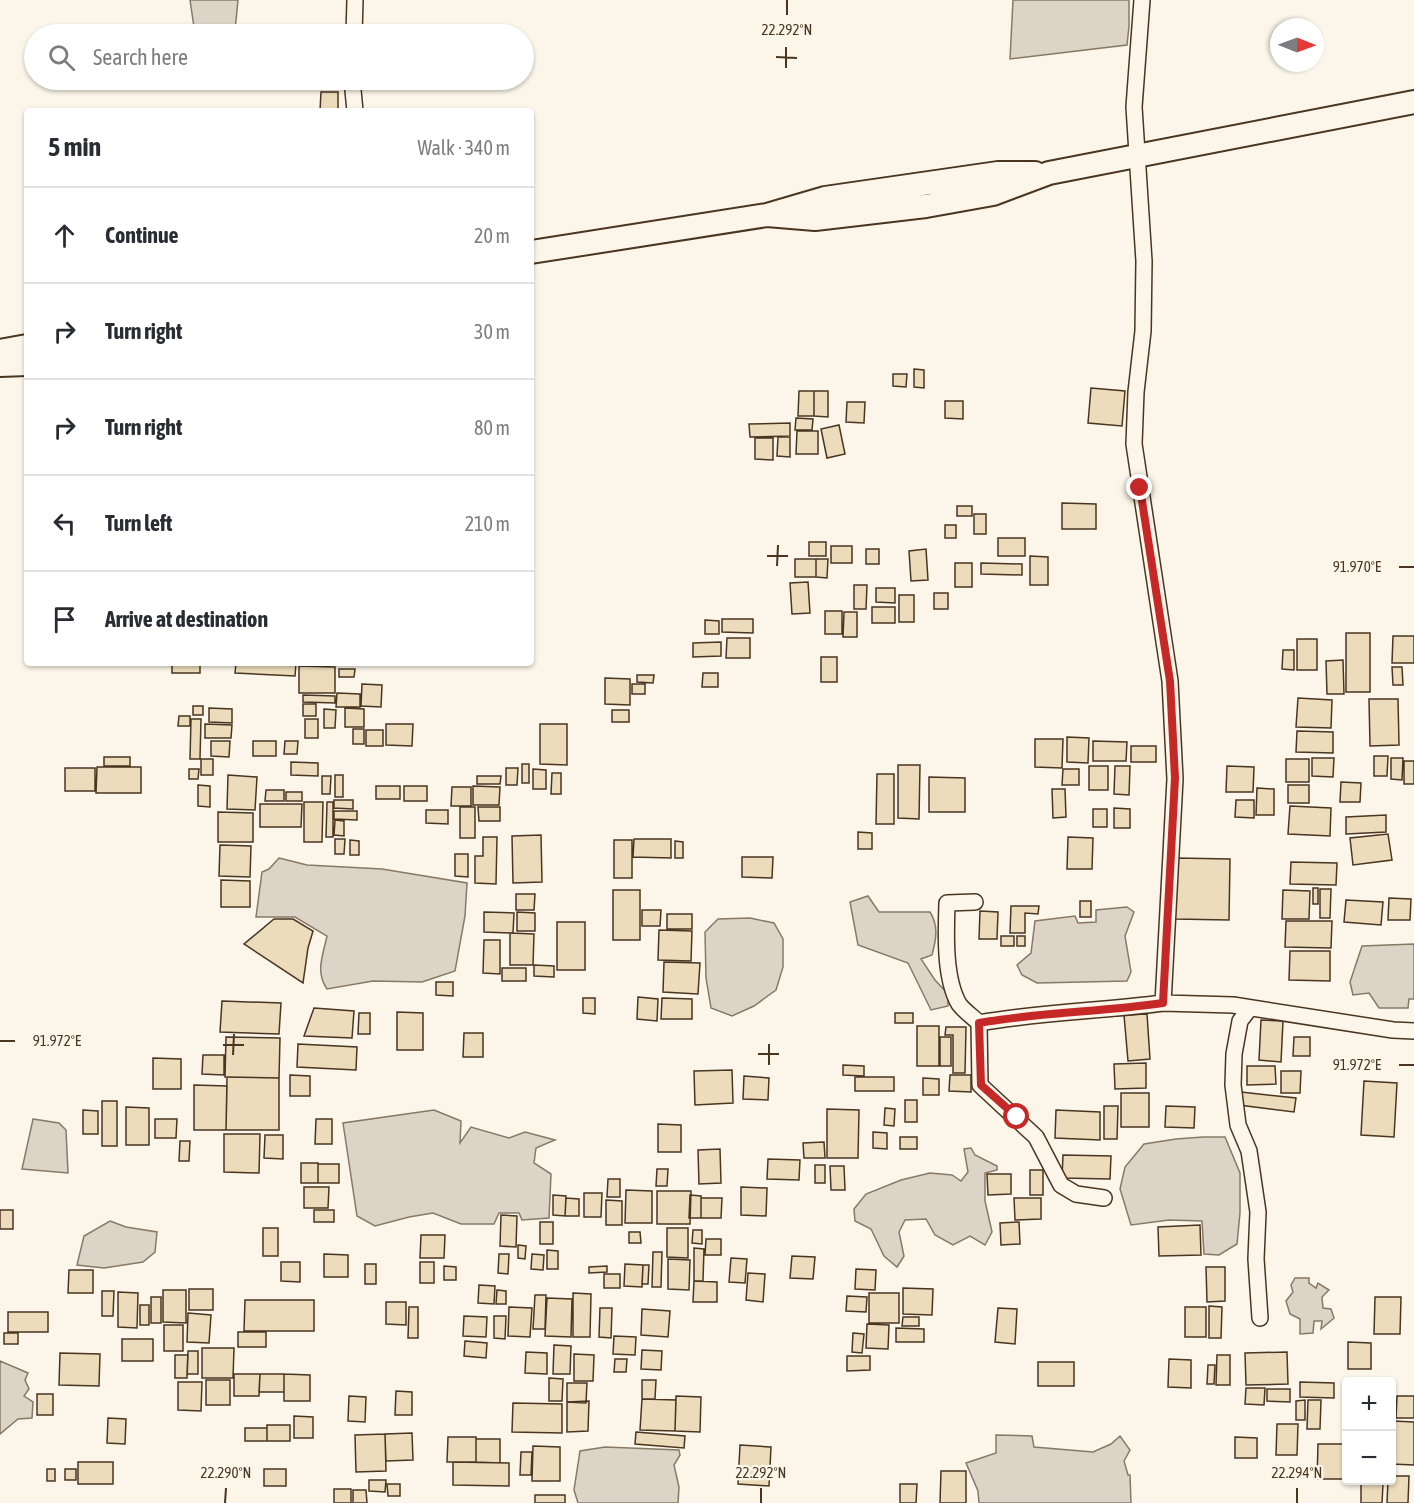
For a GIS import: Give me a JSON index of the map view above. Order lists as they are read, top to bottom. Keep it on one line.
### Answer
{"north":"right","page":{"search":"Search here","heading":["5 min","Walk · 340 m"],"list":[["Continue","20 m"],["Turn right","30 m"],["Turn right","80 m"],["Turn left","210 m"],"Arrive at destination"],"map_buttons":["+","−"]},"coordinates":["22.292°N","91.970°E","91.972°E","22.290°N","22.294°N"]}
